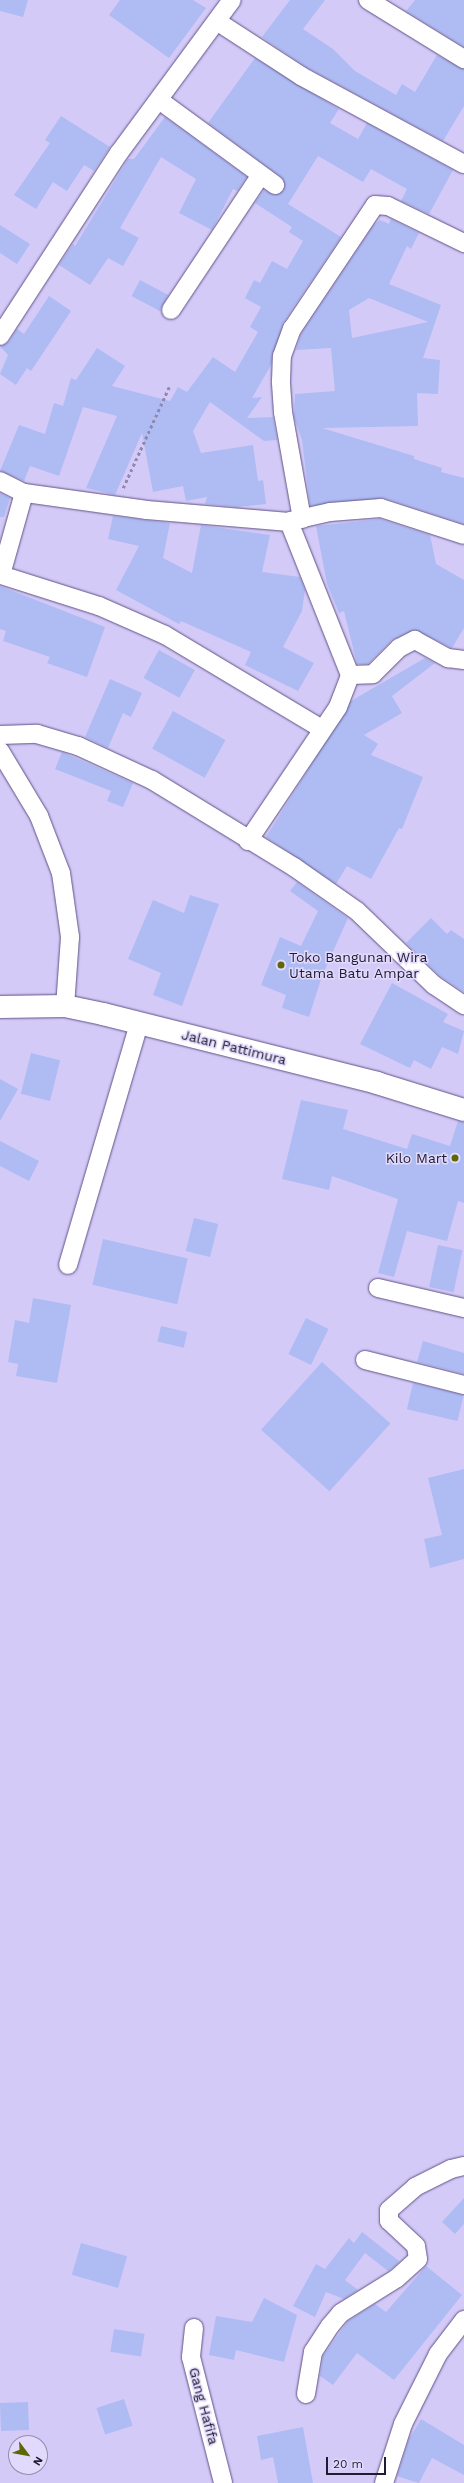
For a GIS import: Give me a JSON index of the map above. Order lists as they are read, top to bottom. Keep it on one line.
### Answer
{"streets":{"street":["Jalan Pattimura","Gang Hafifa"]},"places":["Toko Bangunan Wira Utama Batu Ampar","Kilo Mart"],"scale_bar":"20 m","north":"bottom right"}
